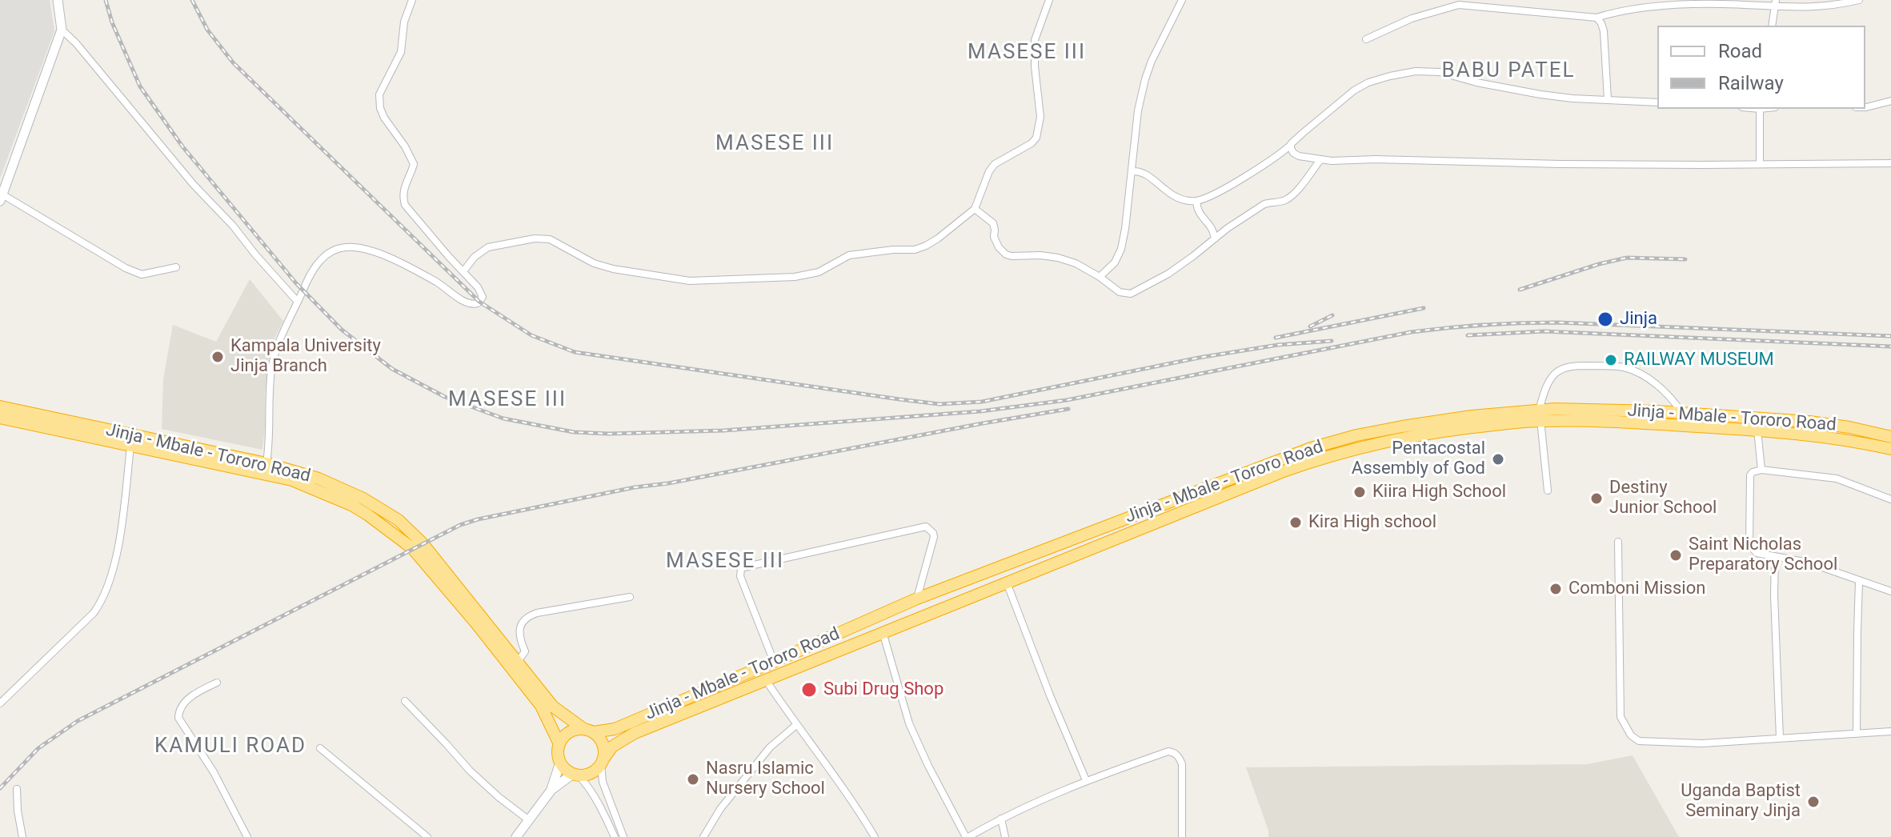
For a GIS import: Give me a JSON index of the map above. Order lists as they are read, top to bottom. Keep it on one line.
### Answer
{"streets":{"highway":["Jinja - Mbale - Tororo Road"]},"districts":["MASESE III","BABU PATEL","MASESE III","MASESE III","MASESE III","KAMULI ROAD"],"places":["Jinja","Kampala University Jinja Branch","RAILWAY MUSEUM","Pentacostal Assembly of God","Kiira High School","Destiny Junior School","Kira High school","Saint Nicholas Preparatory School","Comboni Mission","Subi Drug Shop","Nasru Islamic Nursery School","Uganda Baptist Seminary Jinja"],"legend":["Road","Railway"]}
